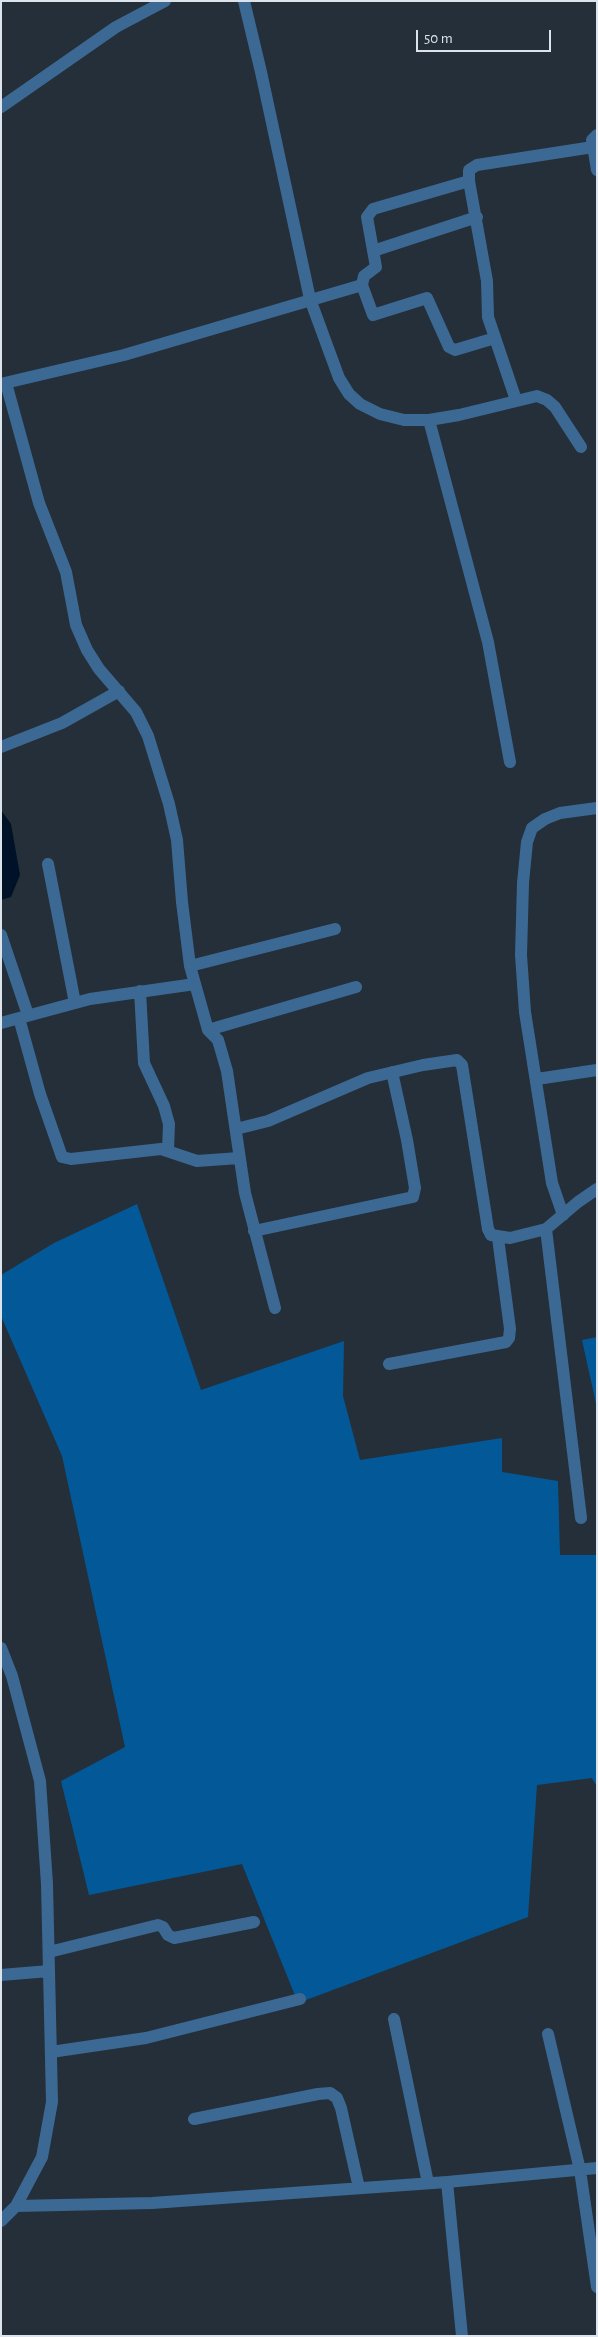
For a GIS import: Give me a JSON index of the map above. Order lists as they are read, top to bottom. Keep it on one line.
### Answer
{"scale_bar":"50 m"}
